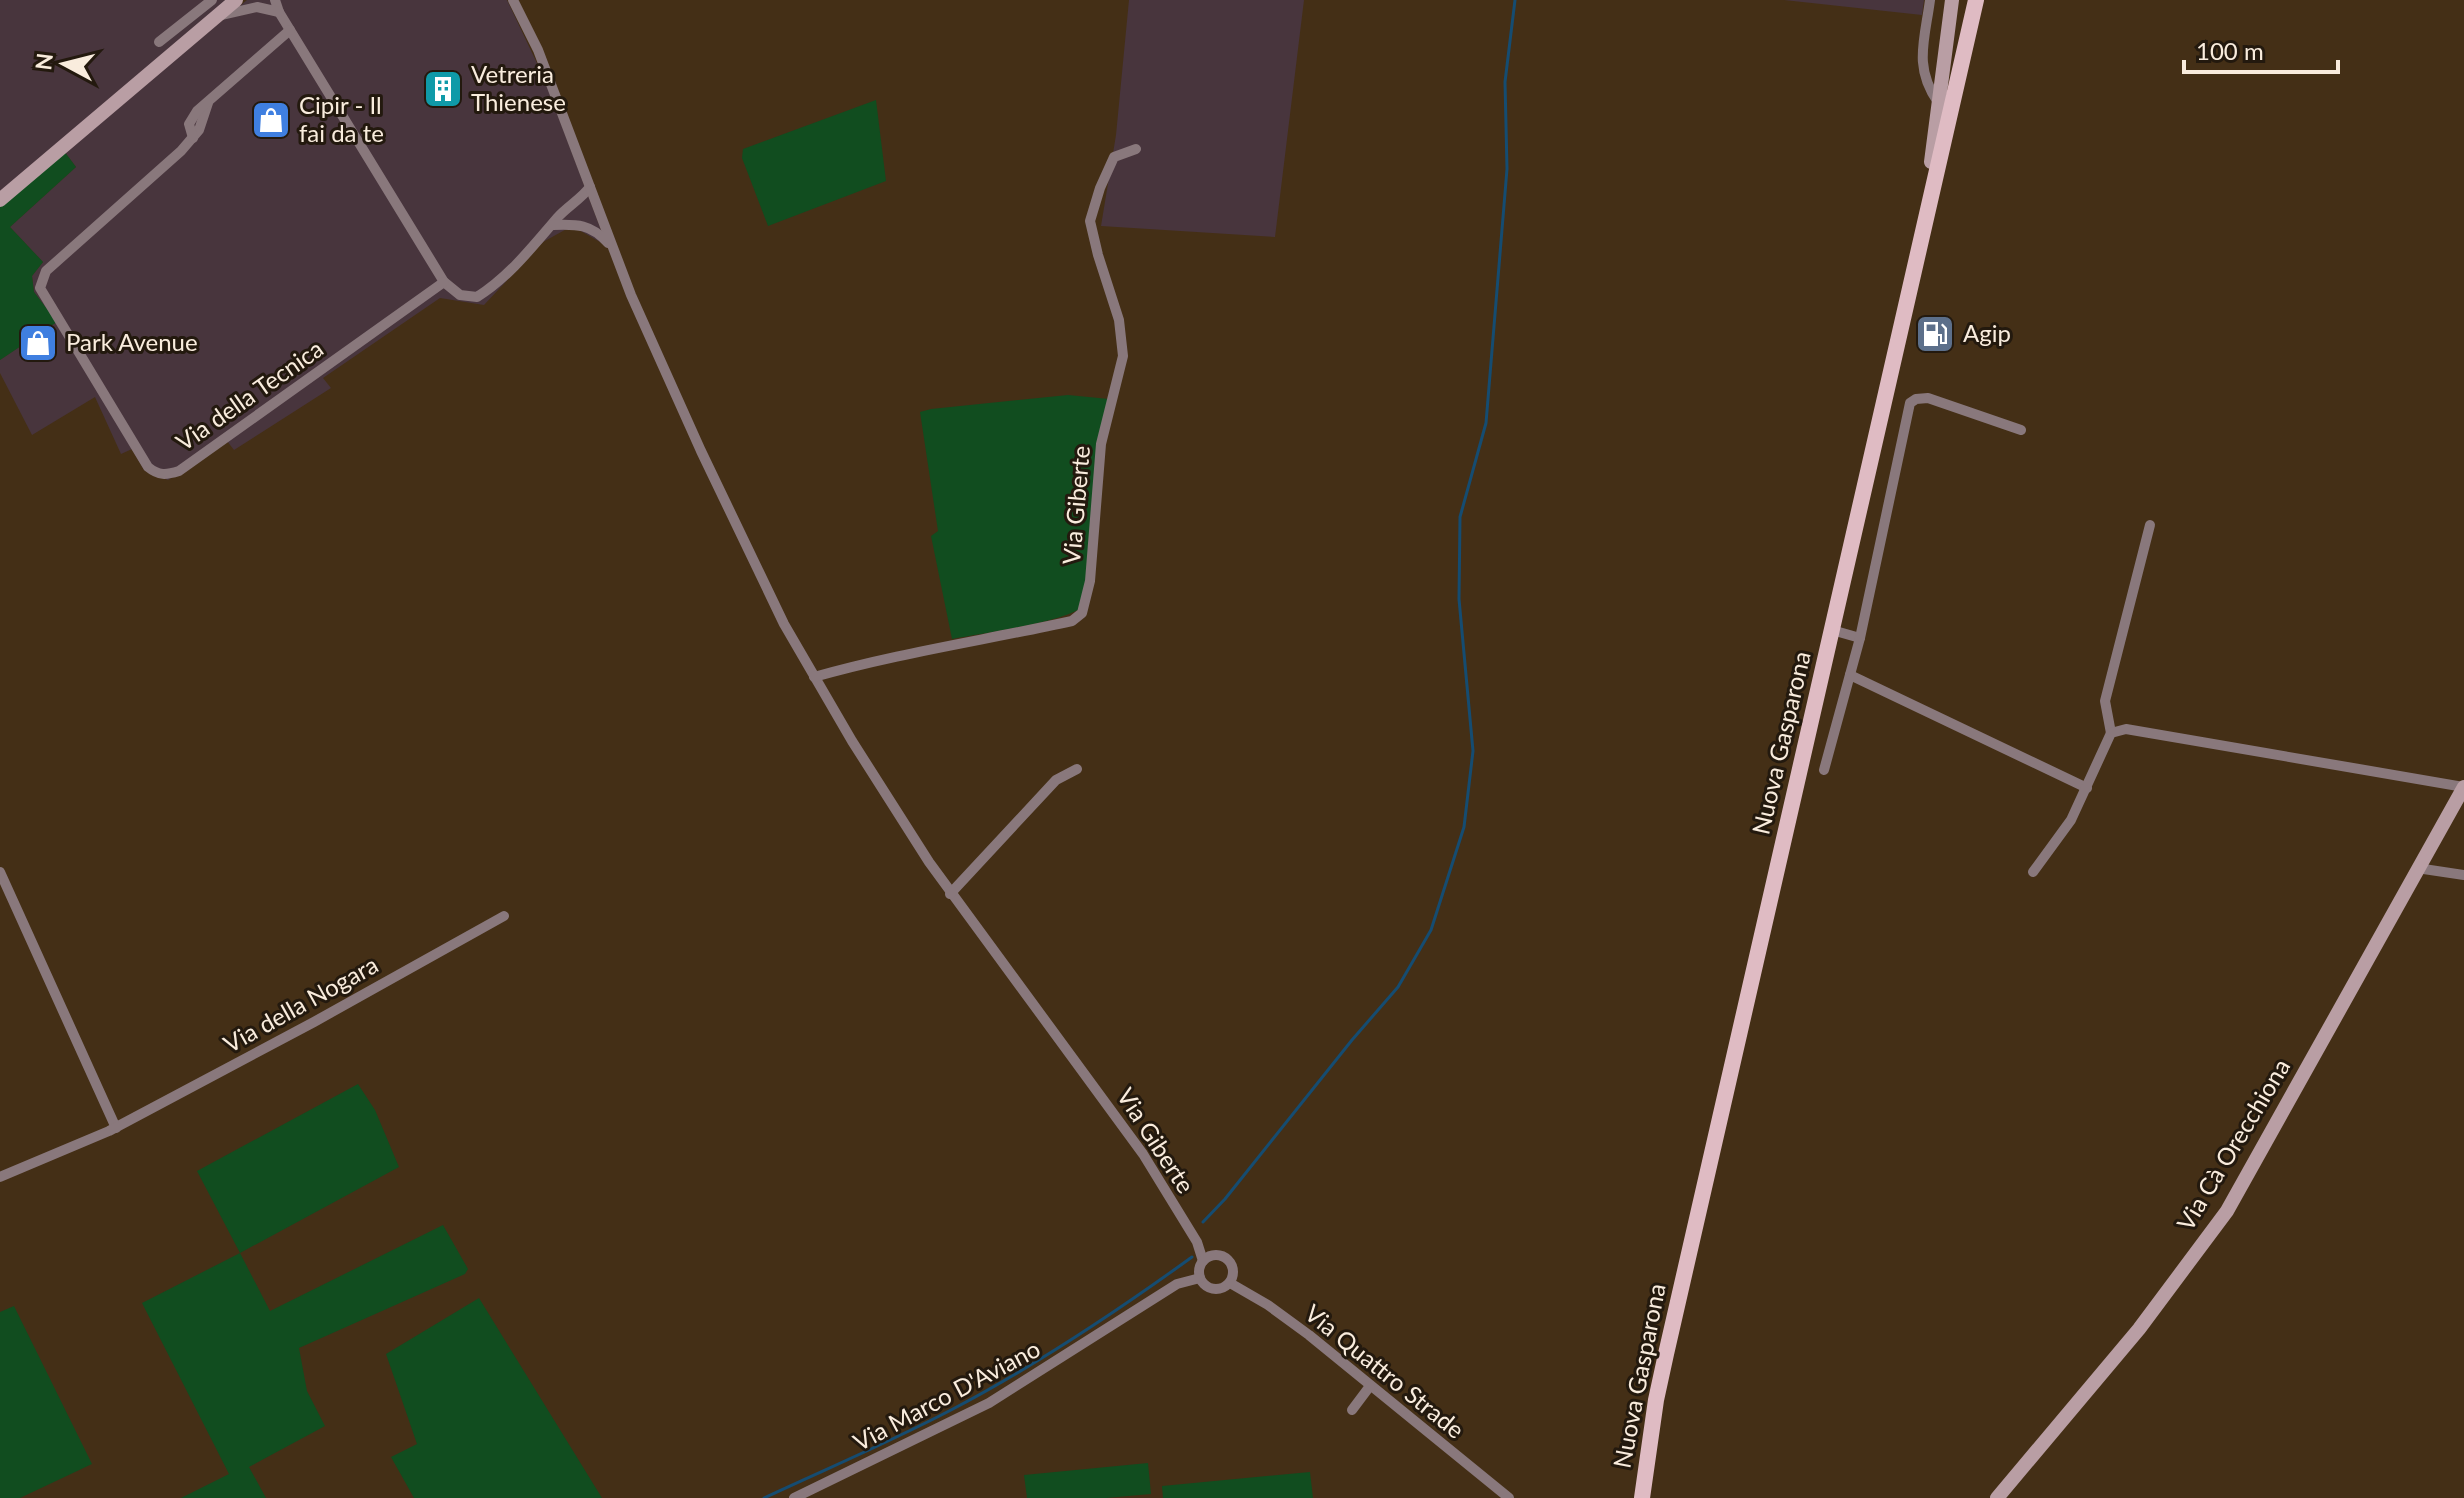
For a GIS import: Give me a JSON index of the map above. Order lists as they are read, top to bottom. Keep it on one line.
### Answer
{"streets":{"main road":["Nuova Gasparona","Via Cà Orecchiona"],"street":["Via della Tecnica","Via Giberte","Via della Nogara","Via Quattro Strade","Via Marco D'Aviano"]},"crossings":[["Via Giberte","Via Quattro Strade"],["Via Giberte","Via Marco D'Aviano"],["Via Quattro Strade","Via Marco D'Aviano"]],"places":{"building":["Vetreria Thienese"],"shop":["Cipir - Il fai da te","Park Avenue"],"fuel station":["Agip"]},"scale_bar":"100 m","north":"left"}
